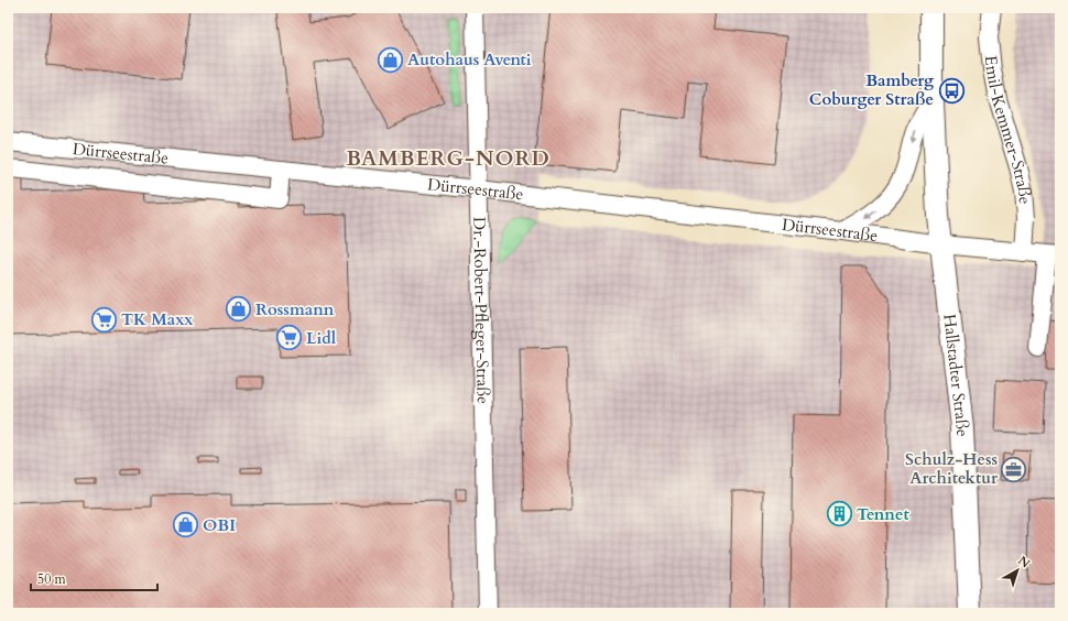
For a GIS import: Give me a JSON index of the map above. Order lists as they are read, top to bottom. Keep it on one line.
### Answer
{"streets":{"main road":["Hallstadter Straße"],"street":["Emil-Kemmer-Straße","Dürrseestraße","Dr.-Robert-Pfleger-Straße"]},"crossings":[["Emil-Kemmer-Straße","Dürrseestraße"],["Dürrseestraße","Dr.-Robert-Pfleger-Straße"],["Dürrseestraße","Hallstadter Straße"]],"districts":["BAMBERG-NORD"],"places":{"shop":["Autohaus Aventi","Rossmann","OBI"],"bus stop":["Bamberg Coburger Straße"],"supermarket":["TK Maxx","Lidl"],"office":["Schulz-Hess Architektur"],"building":["Tennet"]},"scale_bar":"50 m","north":"top right"}
